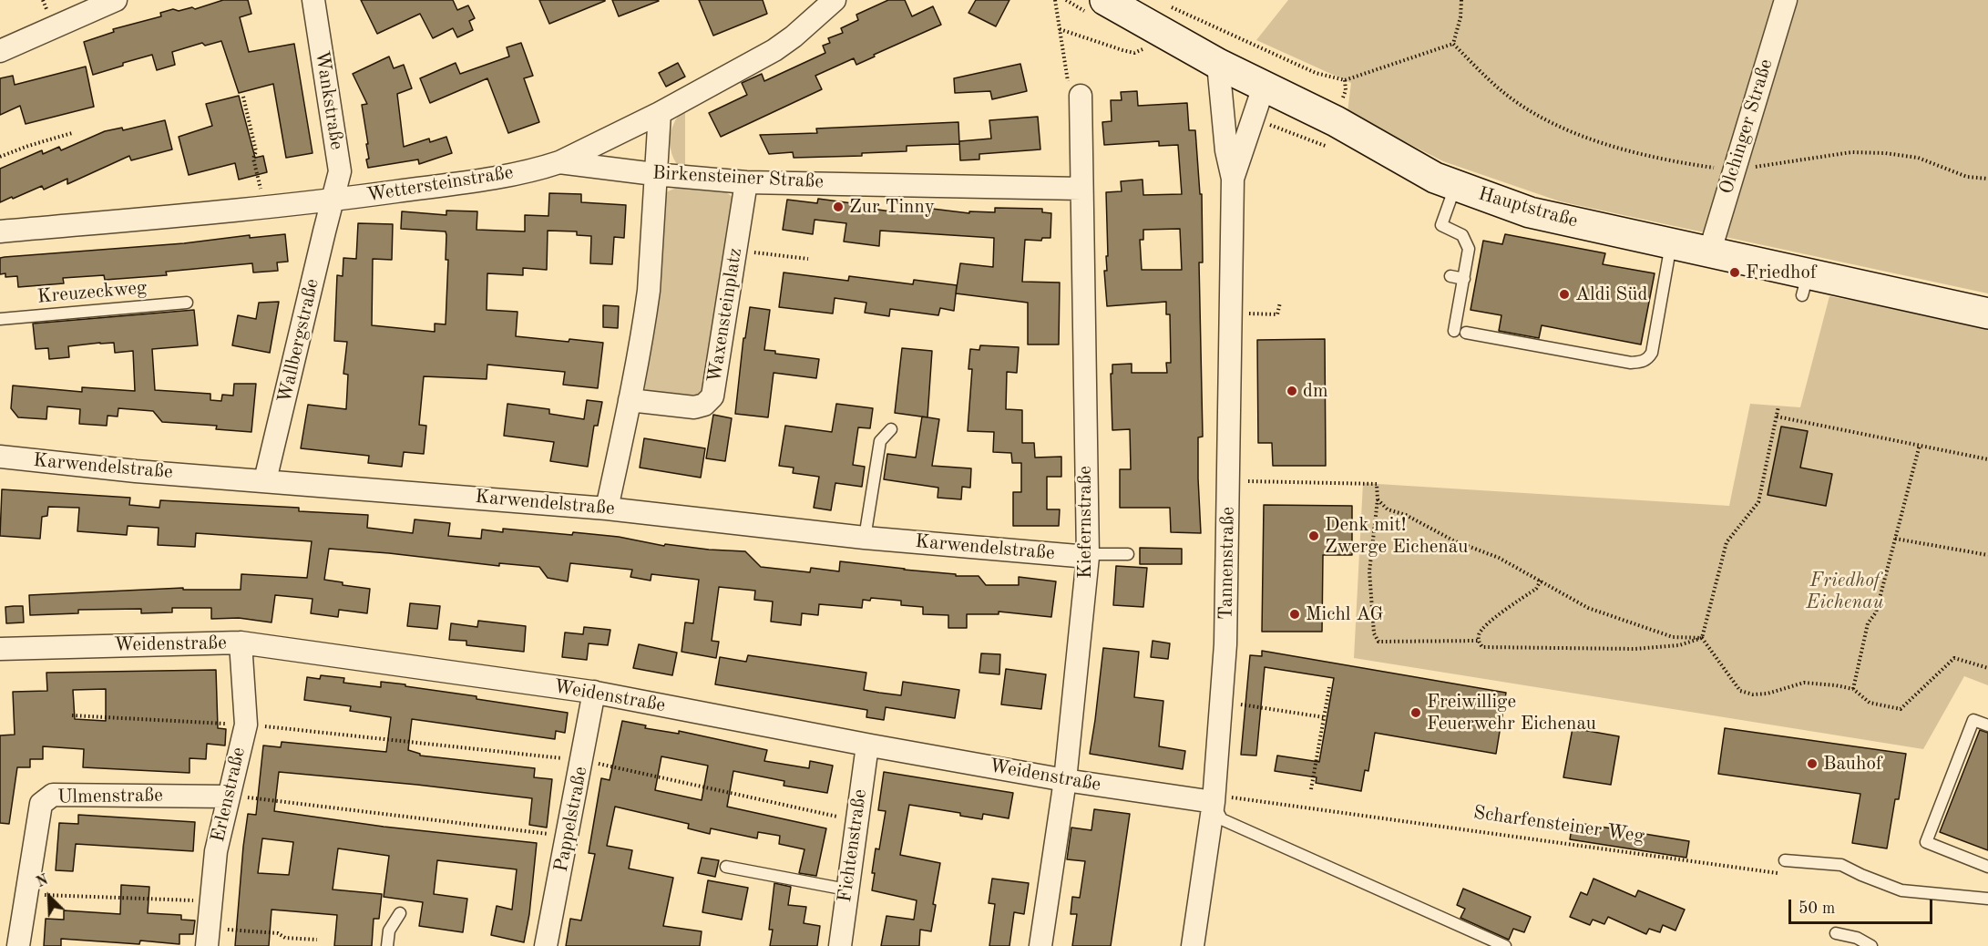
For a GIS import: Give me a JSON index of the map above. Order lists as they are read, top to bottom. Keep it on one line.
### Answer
{"streets":{"main road":["Hauptstraße"],"street":["Wankstraße","Olchinger Straße","Birkensteiner Straße","Wettersteinstraße","Waxensteinplatz","Wallbergstraße","Karwendelstraße","Kiefernstraße","Tannenstraße","Weidenstraße","Erlenstraße","Ulmenstraße","Pappelstraße","Fichtenstraße"],"lane":["Kreuzeckweg"],"path":["Scharfensteiner Weg"]},"crossings":[["Wankstraße","Wettersteinstraße"],["Wankstraße","Wallbergstraße"],["Olchinger Straße","Hauptstraße"],["Birkensteiner Straße","Wettersteinstraße"],["Birkensteiner Straße","Waxensteinplatz"],["Birkensteiner Straße","Kiefernstraße"],["Wettersteinstraße","Wallbergstraße"],["Hauptstraße","Tannenstraße"],["Wallbergstraße","Karwendelstraße"],["Karwendelstraße","Kiefernstraße"],["Kiefernstraße","Weidenstraße"],["Tannenstraße","Weidenstraße"],["Tannenstraße","Scharfensteiner Weg"],["Weidenstraße","Erlenstraße"],["Weidenstraße","Pappelstraße"],["Weidenstraße","Scharfensteiner Weg"],["Weidenstraße","Fichtenstraße"],["Erlenstraße","Ulmenstraße"]],"parks":["Friedhof Eichenau"],"places":["Zur Tinny","Friedhof","Aldi Süd","dm","Denk mit! Zwerge Eichenau","Michl AG","Freiwillige Feuerwehr Eichenau","Bauhof"],"scale_bar":"50 m","north":"top left"}
